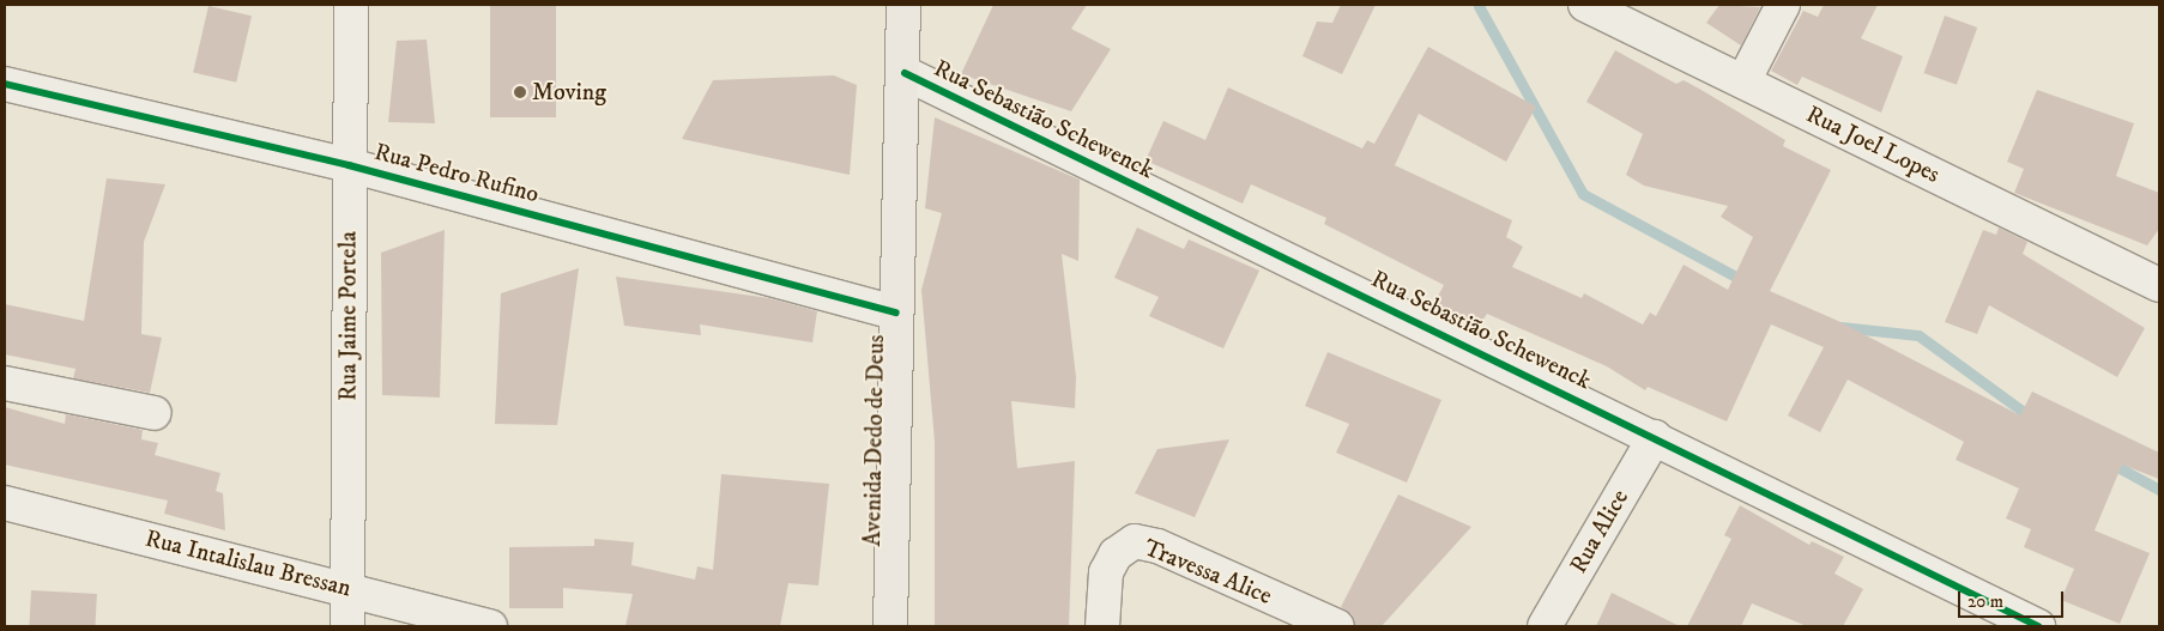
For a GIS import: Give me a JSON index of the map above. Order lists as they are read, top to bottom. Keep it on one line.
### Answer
{"streets":{"main road":["Avenida Dedo de Deus"],"street":["Rua Sebastião Schewenck","Rua Joel Lopes","Rua Pedro Rufino","Rua Jaime Portela","Rua Alice","Rua Intalislau Bressan","Travessa Alice"]},"crossings":[["Rua Sebastião Schewenck","Avenida Dedo de Deus"],["Rua Sebastião Schewenck","Rua Alice"],["Rua Pedro Rufino","Rua Jaime Portela"],["Rua Pedro Rufino","Avenida Dedo de Deus"],["Rua Jaime Portela","Rua Intalislau Bressan"]],"places":["Moving"],"scale_bar":"20 m"}
